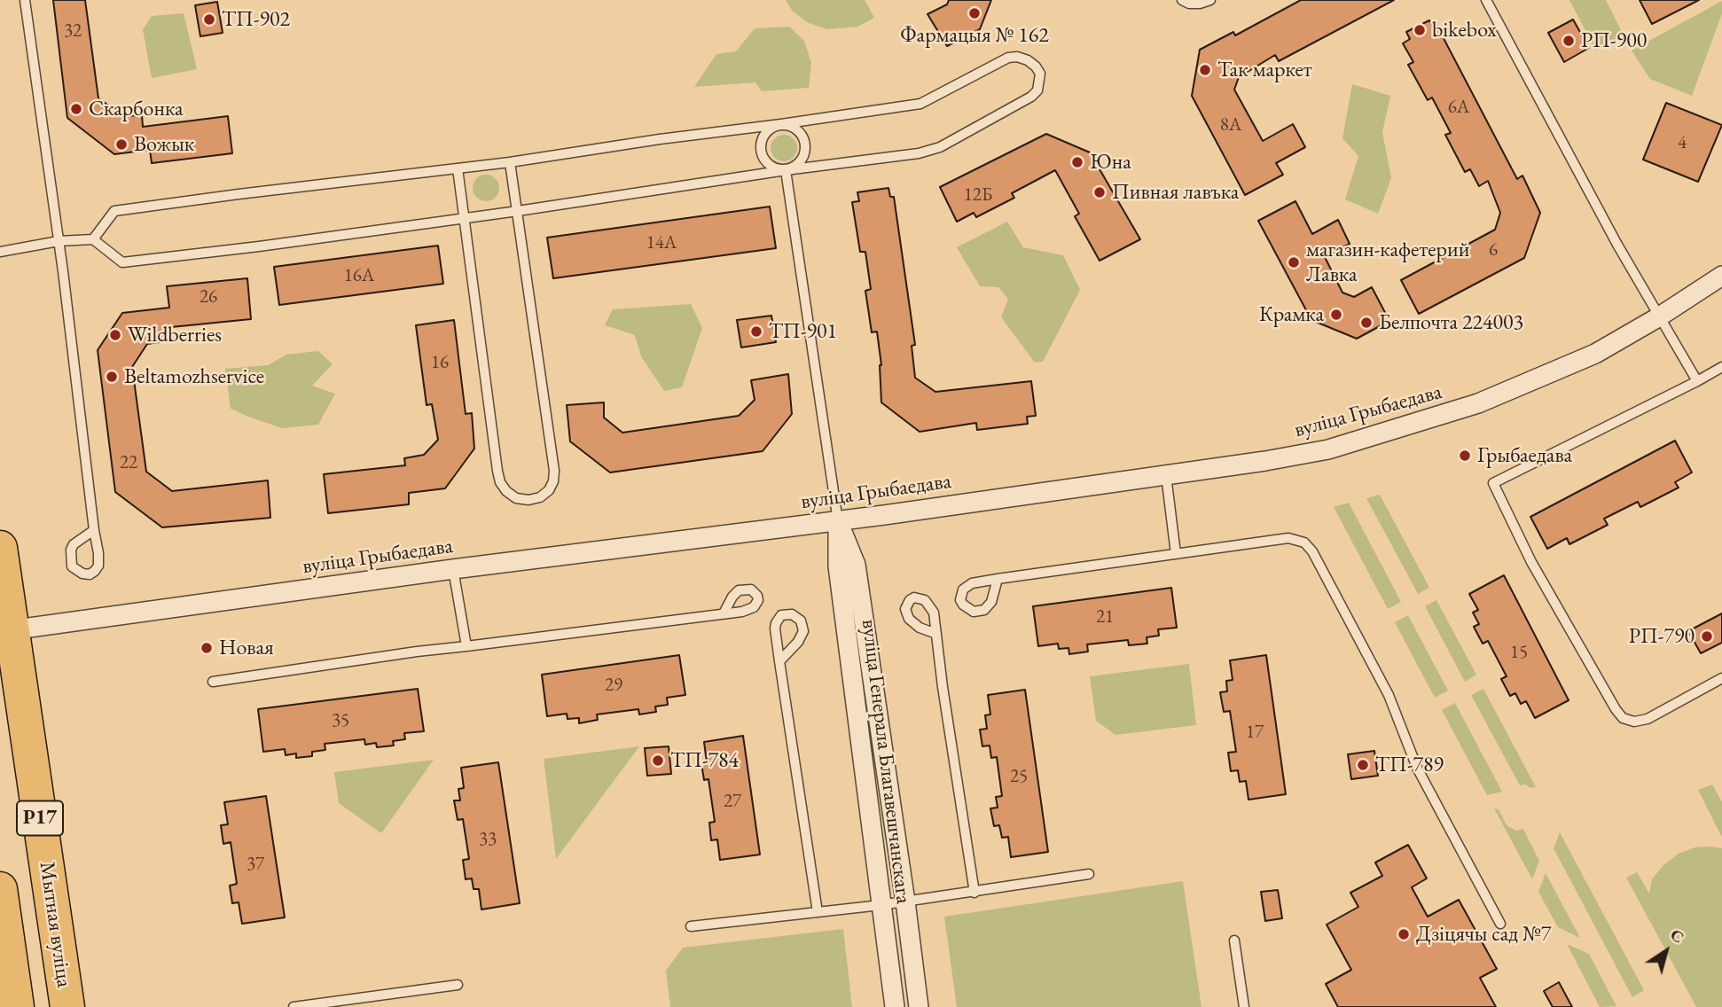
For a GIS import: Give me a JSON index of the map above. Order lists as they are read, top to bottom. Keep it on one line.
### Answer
{"streets":{"highway":["Р17","Мытная вуліца"],"street":["вуліца Грыбаедава","вуліца Генерала Благавешчанскага"]},"crossings":[["вуліца Грыбаедава","вуліца Генерала Благавешчанскага"],["вуліца Грыбаедава","Мытная вуліца"]],"places":["Фармацыя № 162","ТП-902","bikebox","РП-900","Так маркет","Скарбонка","Вожык","Юна","Пивная лавъка","магазин-кафетерий Лавка","Крамка","Белпочта 224003","ТП-901","Wildberries","Beltamozhservice","Грыбаедава","РП-790","Новая","ТП-784","ТП-789","Дзіцячы сад №7"],"house_numbers":["32","6А","8А","4","12Б","14А","6","16А","26","16","22","21","15","29","35","17","25","27","33","37"],"north":"top right"}
